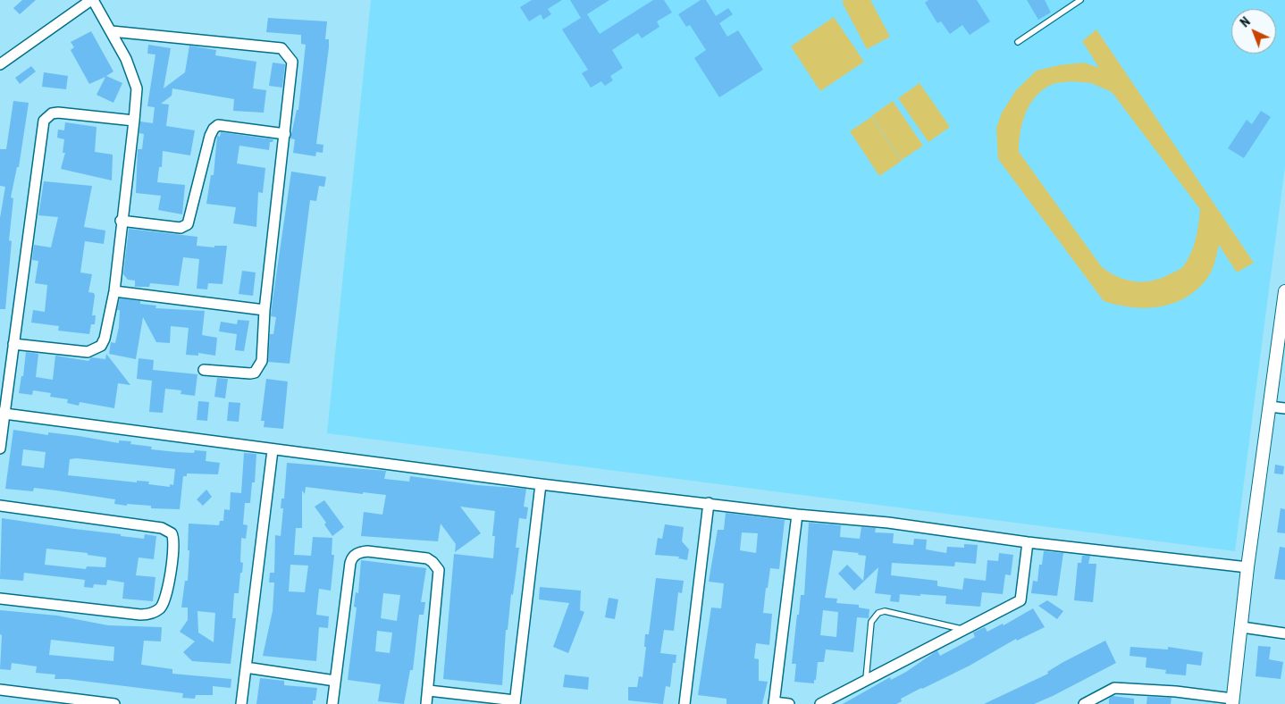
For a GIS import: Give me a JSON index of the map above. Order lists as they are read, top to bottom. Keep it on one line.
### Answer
{"north":"top left"}
